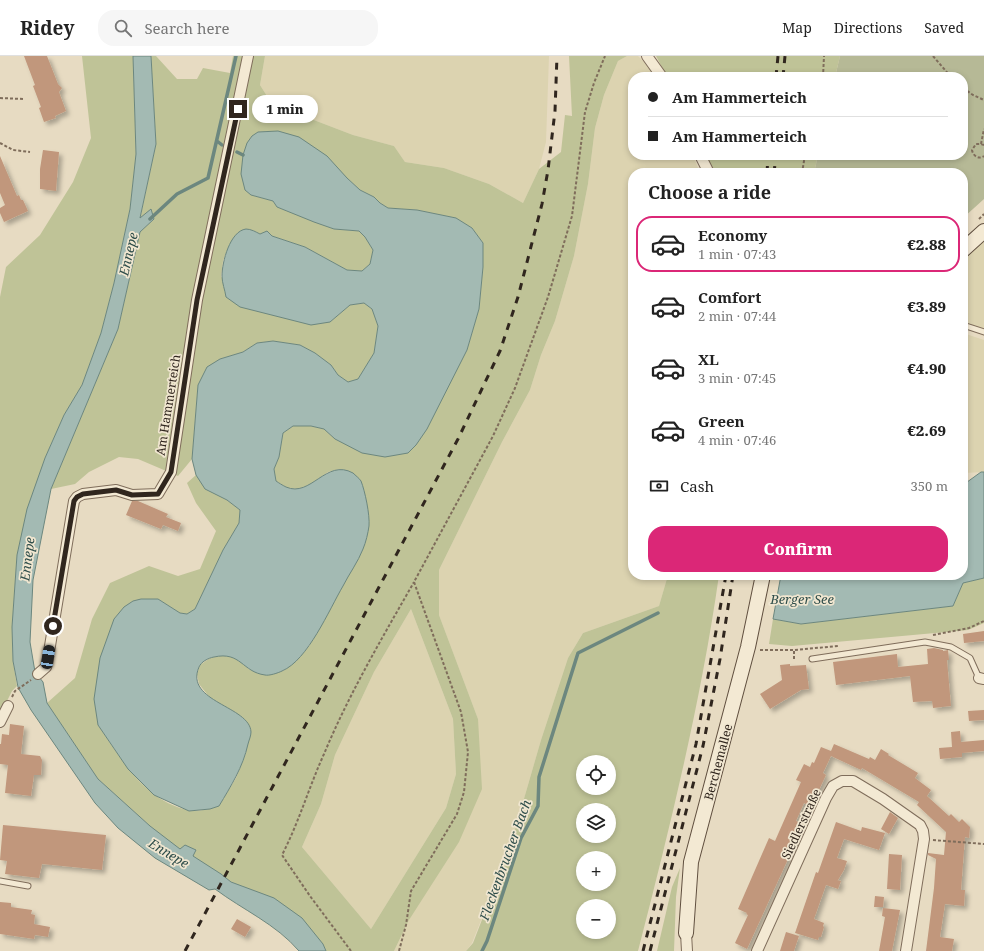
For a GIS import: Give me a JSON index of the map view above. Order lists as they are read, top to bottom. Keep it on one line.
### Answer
{"streets":{"street":["Am Hammerteich","Berchemallee","Siedlerstraße"]},"water":["Ennepe","Berger See","Fleckenbrucher Bach"],"page":{"header":"Ridey","search":"Search here","nav":["Map","Directions","Saved"],"banner":["Am Hammerteich","Am Hammerteich"],"bubble":"1 min","heading":"Choose a ride","list":[{"name":"Economy","note":"1 min · 07:43","value":"€2.88"},{"name":"Comfort","note":"2 min · 07:44","value":"€3.89"},{"name":"XL","note":"3 min · 07:45","value":"€4.90"},{"name":"Green","note":"4 min · 07:46","value":"€2.69"}],"pay":["Cash","350 m"],"buttons":"Confirm","map_buttons":["+","−"]}}
